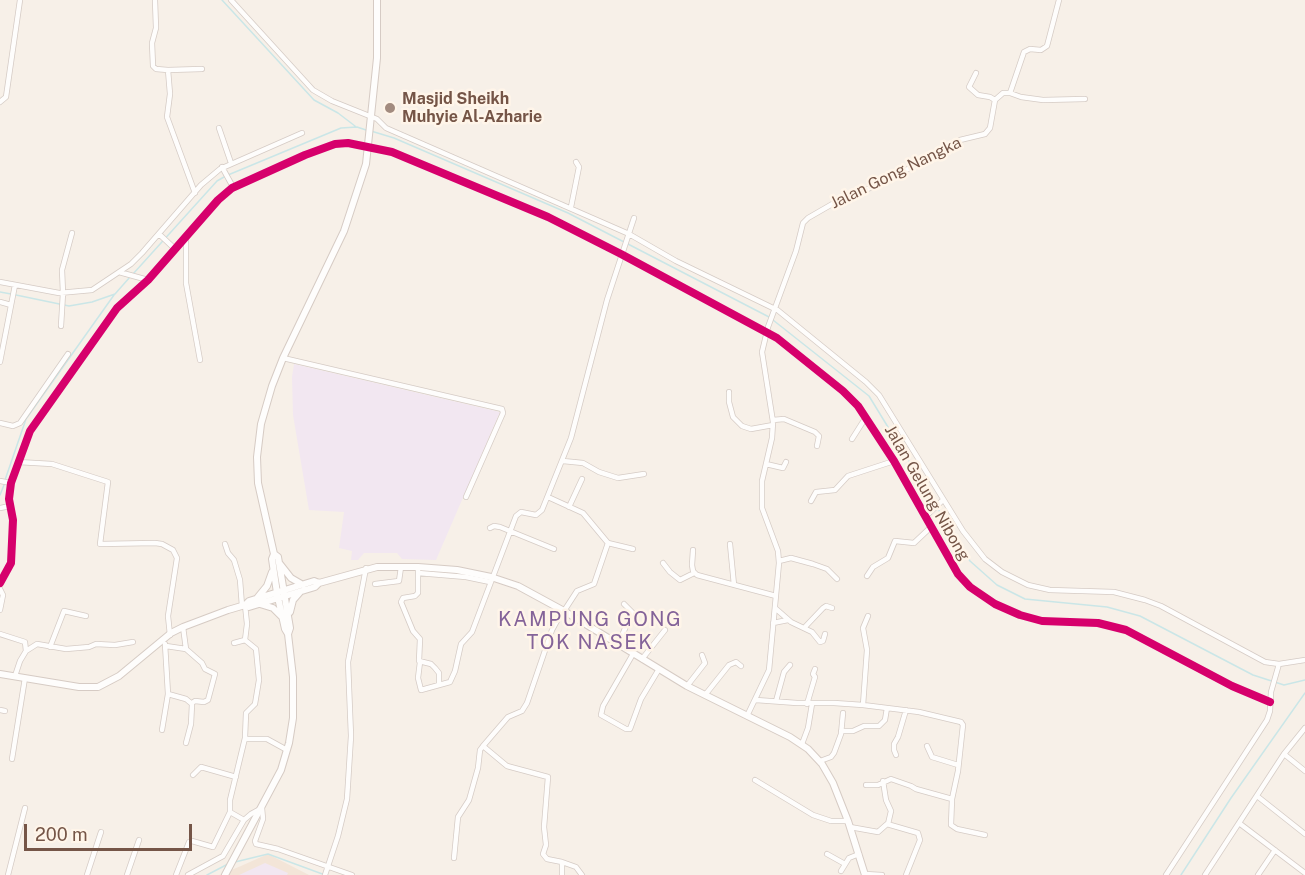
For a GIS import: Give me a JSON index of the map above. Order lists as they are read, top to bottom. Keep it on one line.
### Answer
{"streets":{"street":["Jalan Gong Nangka","Jalan Gelung Nibong"]},"districts":["KAMPUNG GONG TOK NASEK"],"places":["Masjid Sheikh Muhyie Al-Azharie"],"scale_bar":"200 m"}
